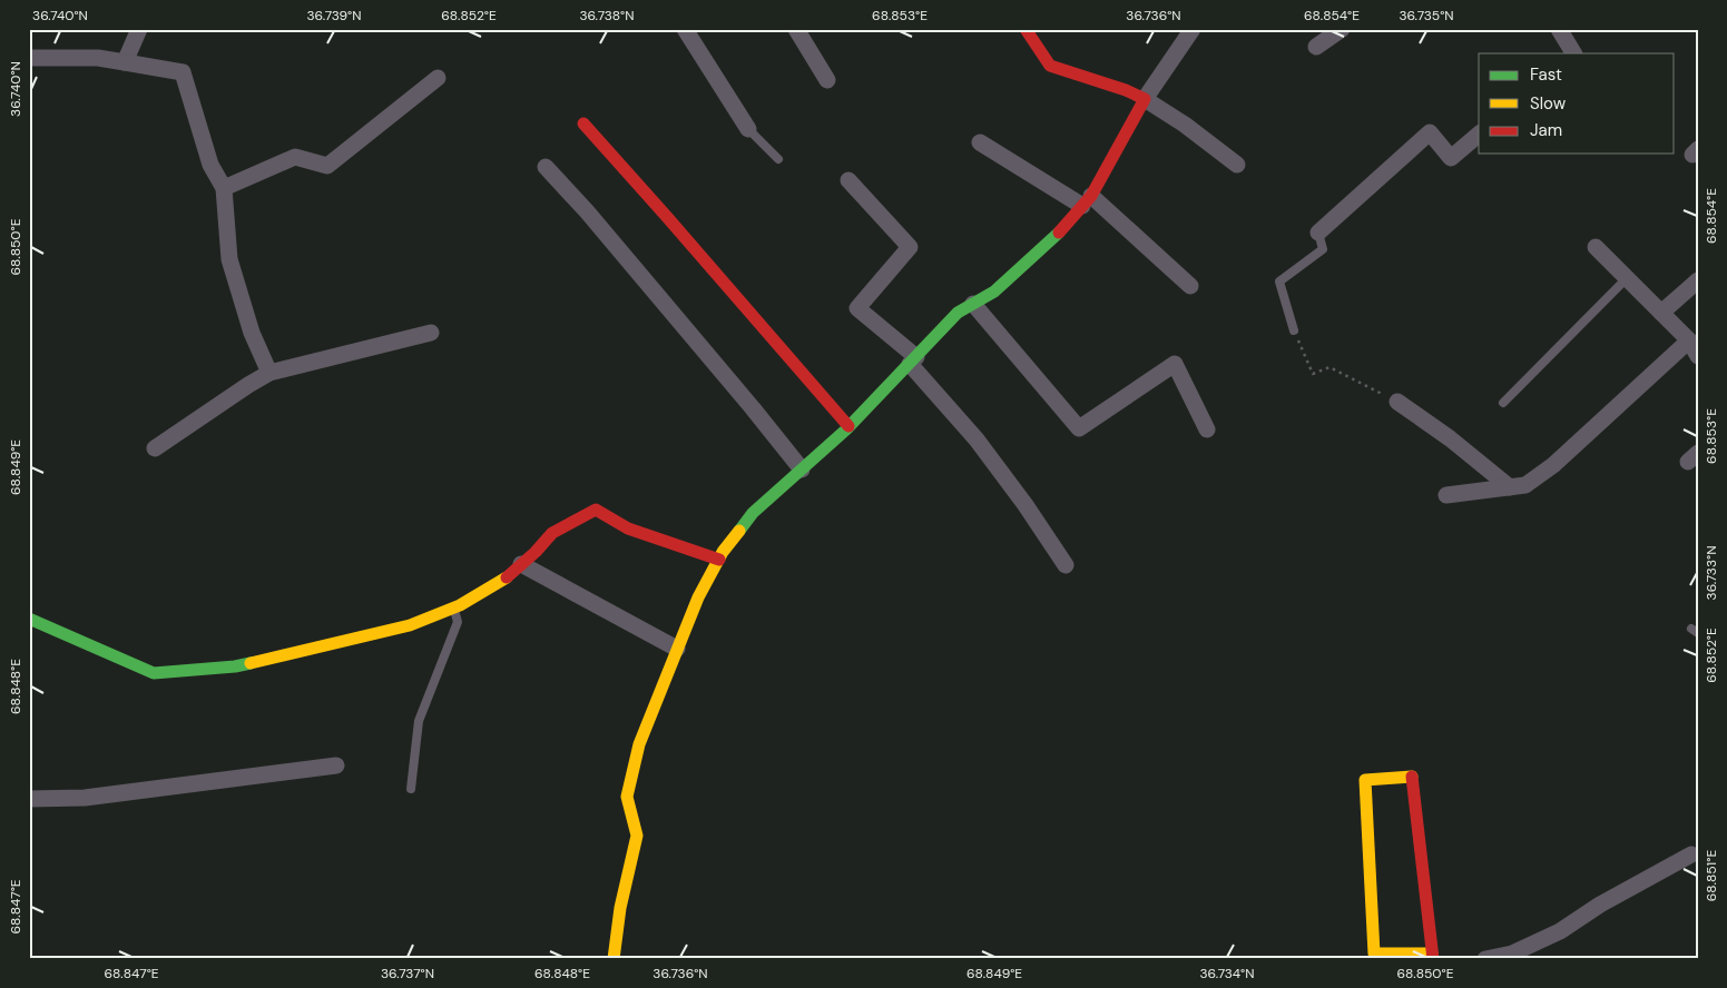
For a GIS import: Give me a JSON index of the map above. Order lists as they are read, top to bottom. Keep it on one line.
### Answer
{"legend":["Fast","Slow","Jam"],"coordinates":["36.740°N","36.739°N","68.852°E","36.738°N","68.853°E","36.736°N","68.854°E","36.735°N","68.850°E","68.849°E","36.733°N","68.848°E","68.851°E","68.847°E","36.737°N","36.734°N"]}
